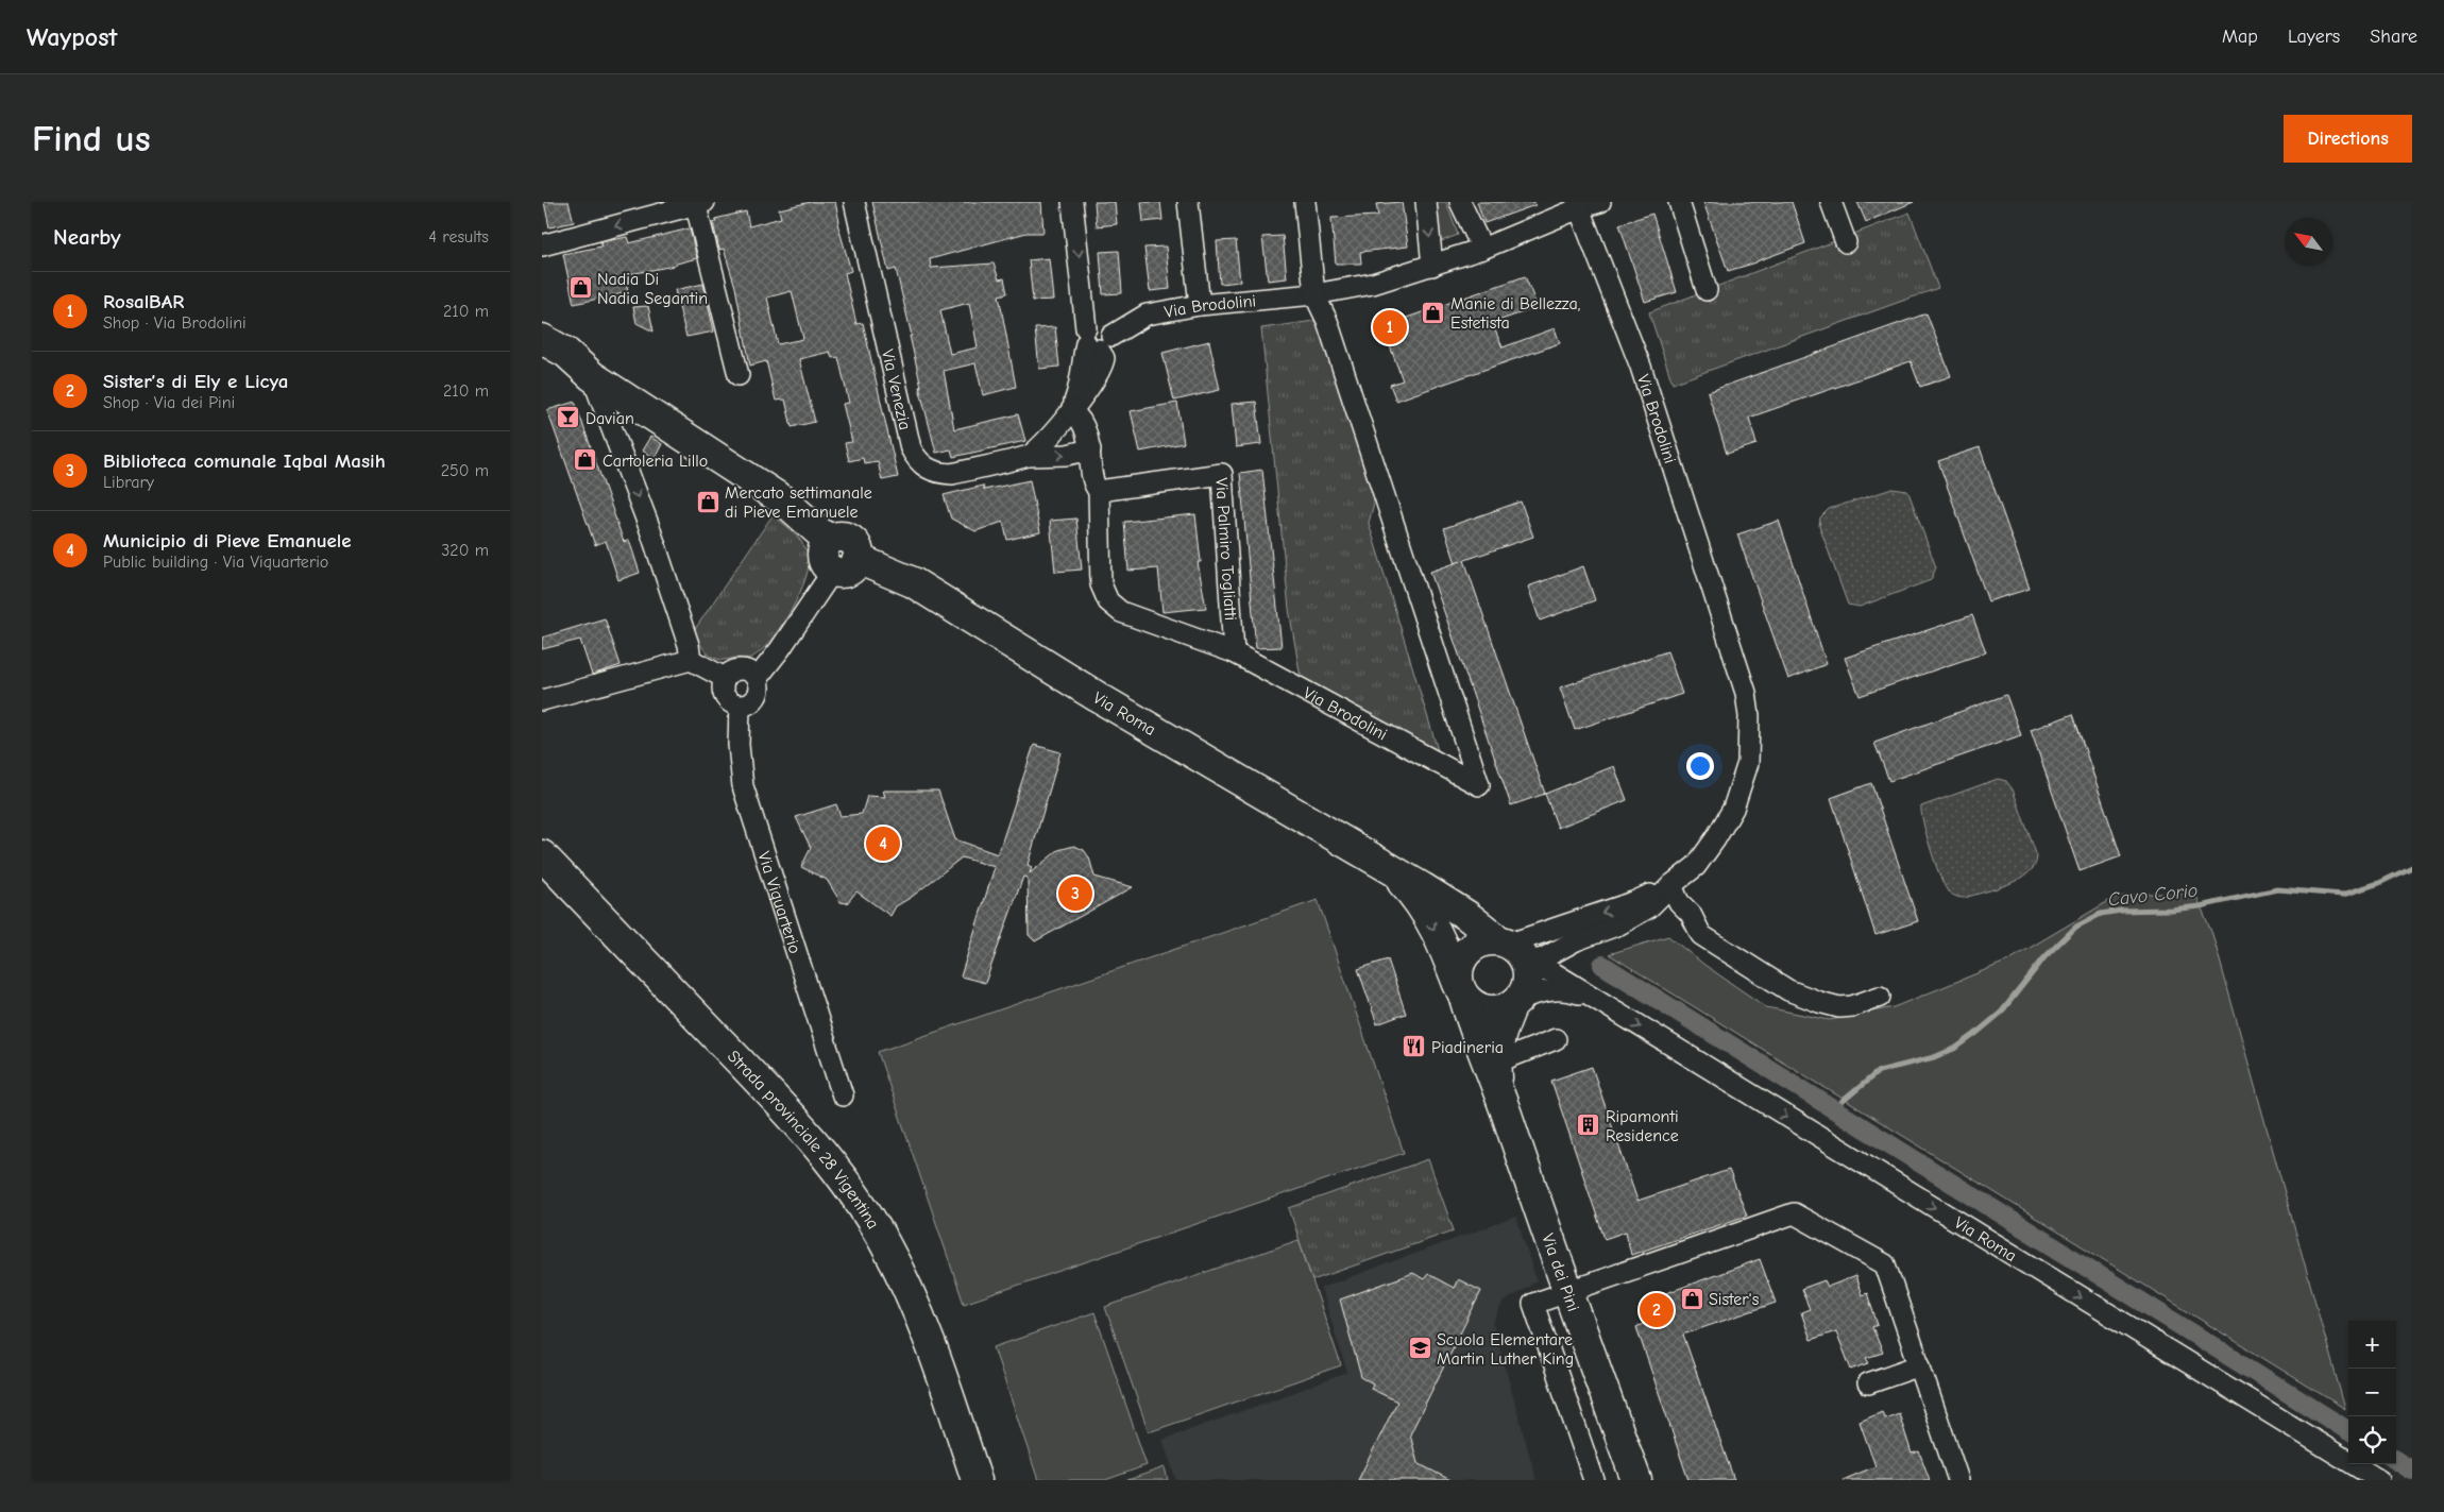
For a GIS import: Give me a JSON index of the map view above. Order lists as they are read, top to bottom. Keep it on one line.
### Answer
{"streets":{"street":["Via Brodolini","Via Venezia","Via Palmiro Togliatti","Via Roma","Via Viquarterio","Strada provinciale 28 Vigentina","Via dei Pini"]},"crossings":[["Via Brodolini","Via Palmiro Togliatti"],["Via Brodolini","Via Roma"],["Via Brodolini","Via dei Pini"],["Via Roma","Via dei Pini"]],"water":["Cavo Corio"],"places":{"shop":["Nadia Di Nadia Segantin","Manie di Bellezza, Estetista","Cartoleria Lillo","Mercato settimanale di Pieve Emanuele","Sister's"],"bar":["Davian"],"restaurant":["Piadineria"],"building":["Ripamonti Residence"],"school or university":["Scuola Elementare Martin Luther King"]},"north":"top left","page":{"header":"Waypost","nav":["Map","Layers","Share"],"buttons":"Directions","title":"Find us","heading":["Nearby","4 results"],"list":[{"mark":"1","name":"RosalBAR","note":"Shop · Via Brodolini","value":"210 m"},{"mark":"2","name":"Sister’s di Ely e Licya","note":"Shop · Via dei Pini","value":"210 m"},{"mark":"3","name":"Biblioteca comunale Iqbal Masih","note":"Library","value":"250 m"},{"mark":"4","name":"Municipio di Pieve Emanuele","note":"Public building · Via Viquarterio","value":"320 m"}],"pins":["1","4","3","2"],"map_buttons":["+","−"]}}
